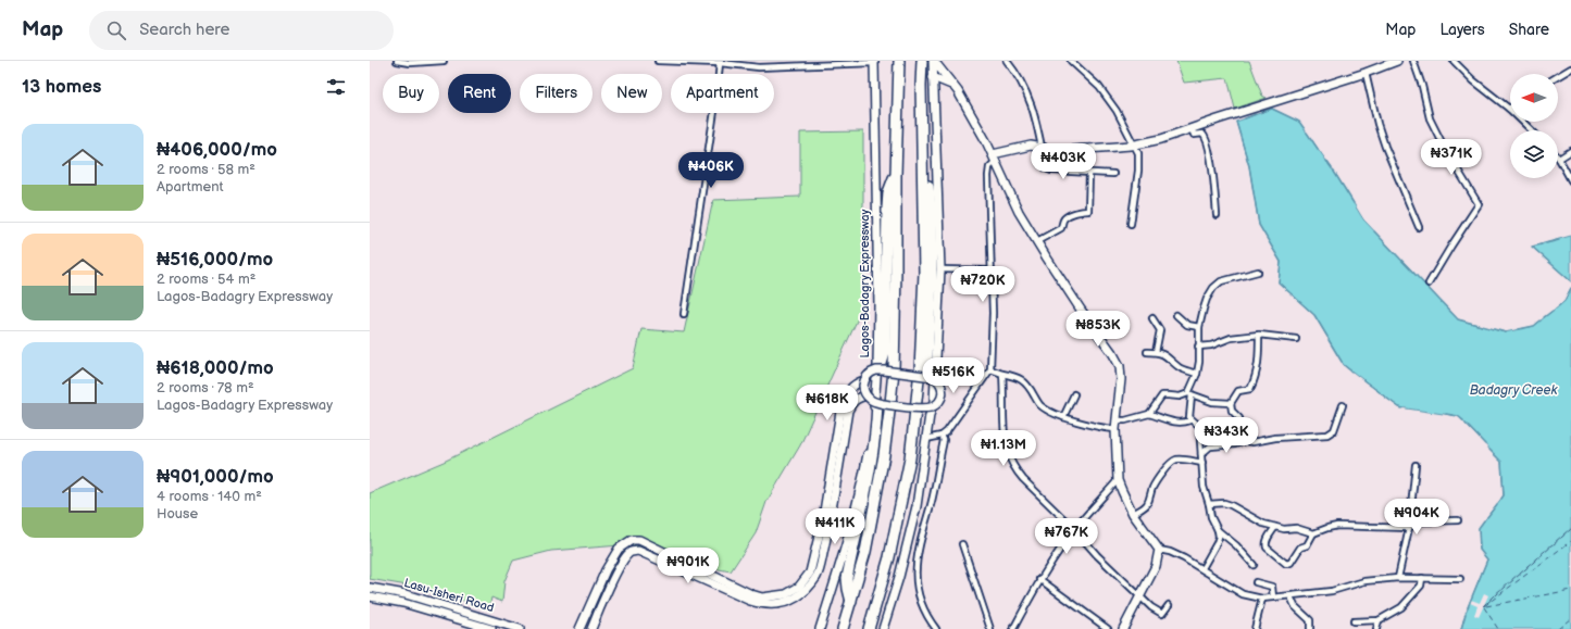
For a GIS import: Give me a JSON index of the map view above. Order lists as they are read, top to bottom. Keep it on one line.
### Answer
{"streets":{"main road":["Lagos-Badagry Expressway","Lasu-Isheri Road"]},"water":["Badagry Creek"],"north":"left","page":{"header":"Map","search":"Search here","nav":["Map","Layers","Share"],"heading":"13 homes","chip":["Buy","Rent","Filters","New","Apartment"],"list":[{"name":"₦406,000/mo","note":"2 rooms · 58 m² · Apartment"},{"name":"₦516,000/mo","note":"2 rooms · 54 m² · Lagos-Badagry Expressway"},{"name":"₦618,000/mo","note":"2 rooms · 78 m² · Lagos-Badagry Expressway"},{"name":"₦901,000/mo","note":"4 rooms · 140 m² · House"}],"price":["₦371K","₦403K","₦406K","₦720K","₦853K","₦516K","₦618K","₦343K","₦1.13M","₦904K","₦411K","₦767K","₦901K"]}}
